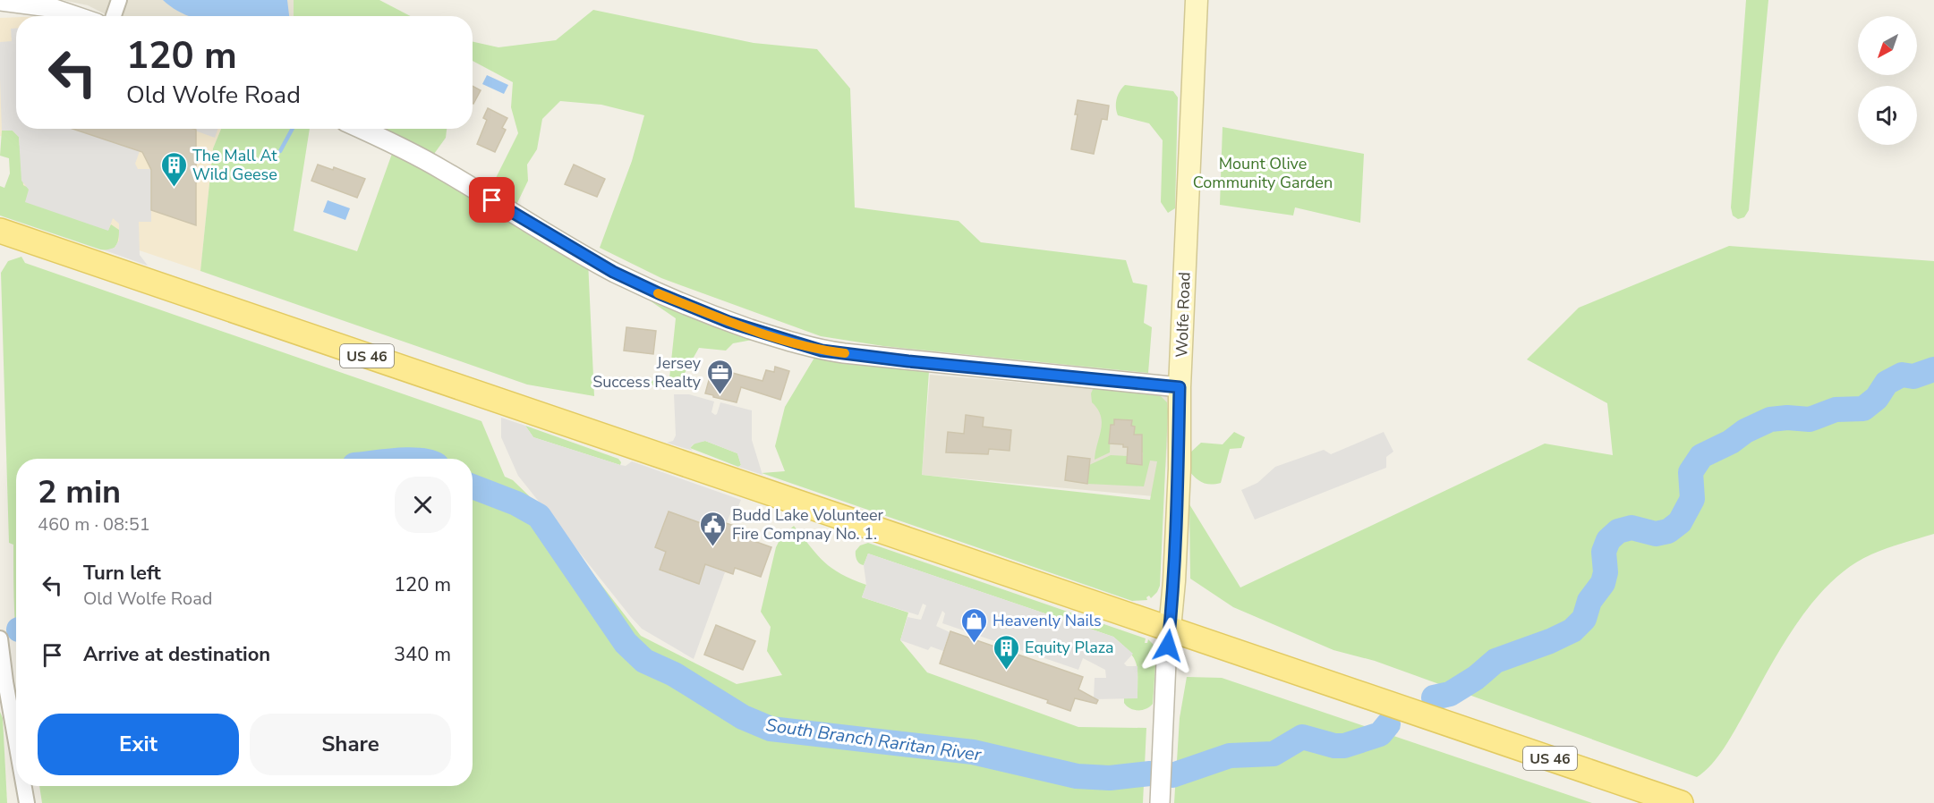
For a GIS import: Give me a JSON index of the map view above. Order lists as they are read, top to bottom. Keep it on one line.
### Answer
{"streets":{"main road":["Wolfe Road","US 46"]},"crossings":[["Wolfe Road","US 46"]],"water":["South Branch Raritan River"],"parks":["Mount Olive Community Garden"],"places":{"building":["The Mall At Wild Geese","Equity Plaza"],"office":["Jersey Success Realty"],"public building":["Budd Lake Volunteer Fire Compnay No. 1."],"shop":["Heavenly Nails"]},"north":"bottom left","page":{"turn":["120 m","Old Wolfe Road"],"heading":["2 min","460 m · 08:51"],"list":[{"name":"Turn left","note":"Old Wolfe Road","value":"120 m"},{"name":"Arrive at destination","value":"340 m"}],"buttons":["Exit","Share"]}}
